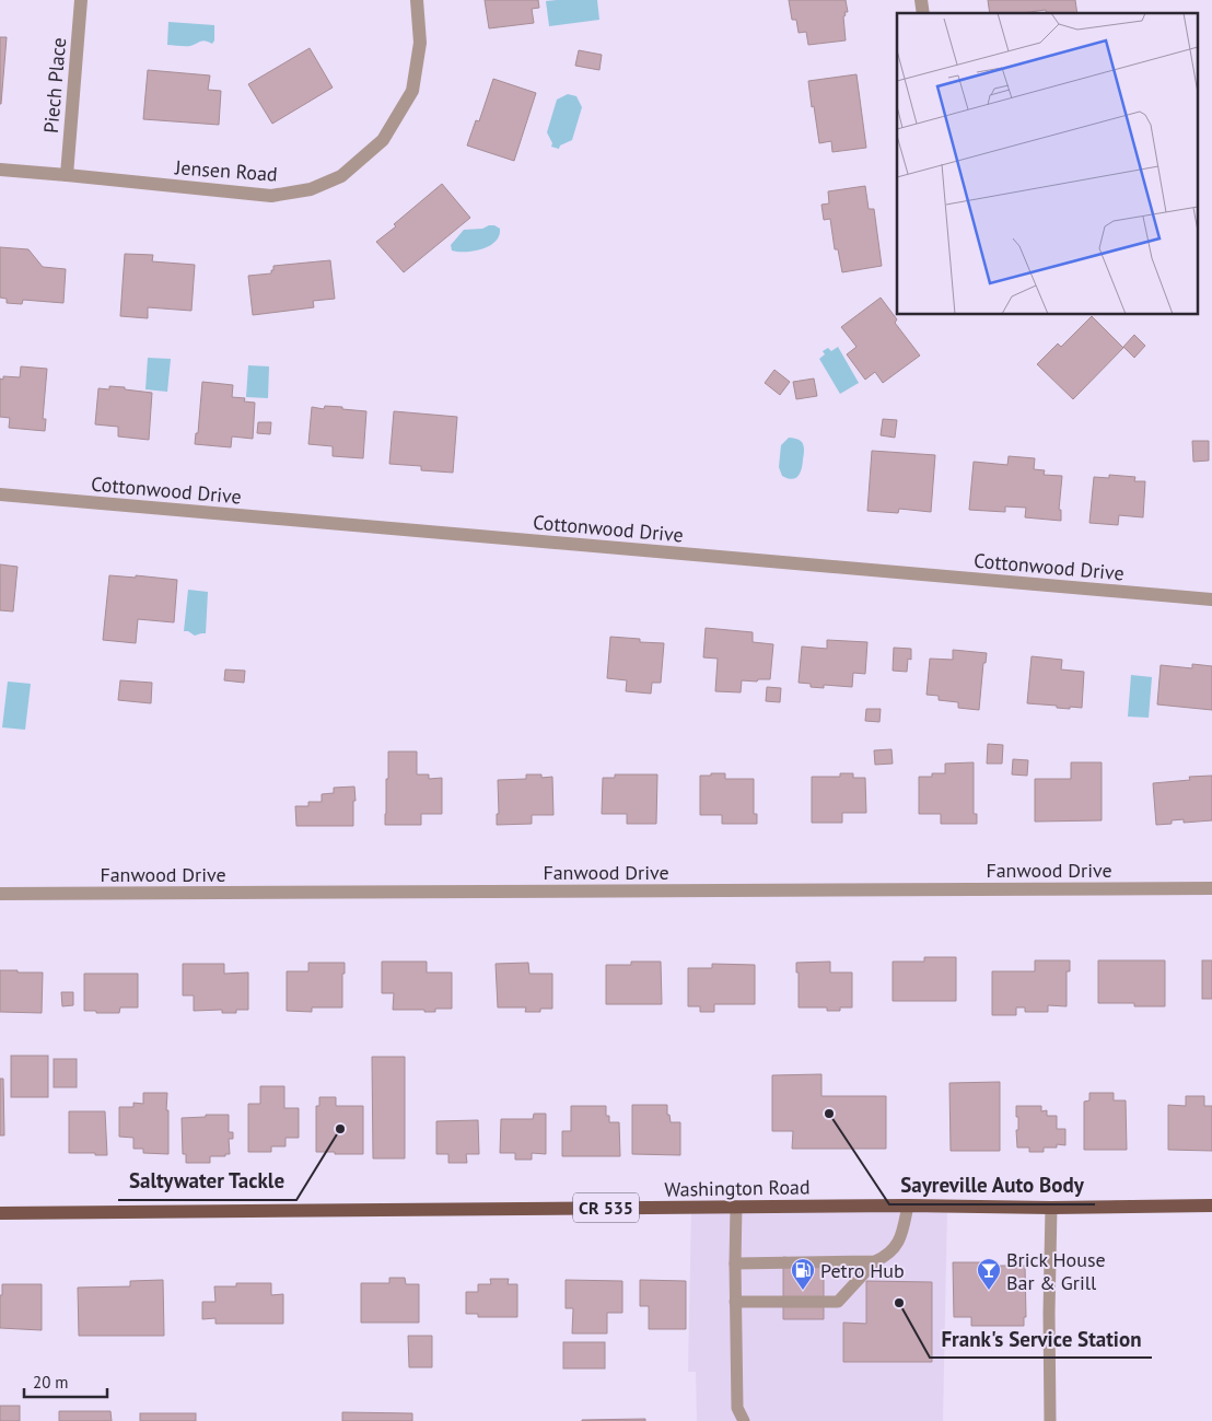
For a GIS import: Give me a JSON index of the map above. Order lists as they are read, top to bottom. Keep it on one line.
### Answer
{"streets":{"main road":["Washington Road","CR 535"],"street":["Piech Place","Jensen Road","Cottonwood Drive","Fanwood Drive"]},"crossings":[["Piech Place","Jensen Road"]],"places":{"other":["Sayreville Auto Body","Saltywater Tackle","Frank's Service Station"],"fuel station":["Petro Hub"],"bar":["Brick House Bar & Grill"]},"scale_bar":"20 m"}
